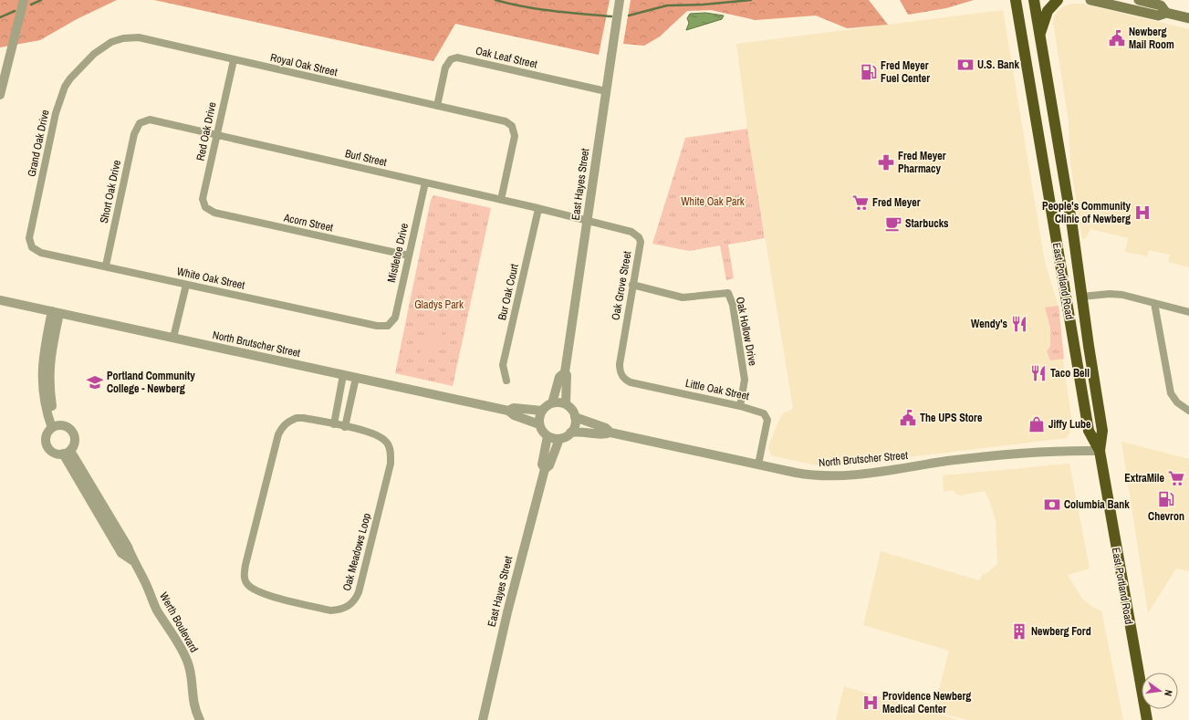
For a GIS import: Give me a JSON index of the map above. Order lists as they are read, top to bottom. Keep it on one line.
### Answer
{"streets":{"highway":["East Portland Road"],"street":["Oak Leaf Street","Royal Oak Street","Red Oak Drive","Grand Oak Drive","Burl Street","East Hayes Street","Short Oak Drive","Acorn Street","Mistletoe Drive","White Oak Street","Oak Grove Street","Bur Oak Court","Oak Hollow Drive","North Brutscher Street","Little Oak Street","Oak Meadows Loop","Werth Boulevard"]},"crossings":[["Oak Leaf Street","Royal Oak Street"],["Oak Leaf Street","East Hayes Street"],["Royal Oak Street","Red Oak Drive"],["Royal Oak Street","Grand Oak Drive"],["Royal Oak Street","Burl Street"],["Red Oak Drive","Burl Street"],["Red Oak Drive","Acorn Street"],["Grand Oak Drive","White Oak Street"],["Burl Street","East Hayes Street"],["Burl Street","Short Oak Drive"],["Burl Street","Mistletoe Drive"],["Burl Street","Oak Grove Street"],["Burl Street","Bur Oak Court"],["East Hayes Street","Oak Grove Street"],["East Hayes Street","North Brutscher Street"],["Short Oak Drive","White Oak Street"],["Acorn Street","Mistletoe Drive"],["Mistletoe Drive","White Oak Street"],["East Portland Road","North Brutscher Street"],["Oak Grove Street","Oak Hollow Drive"],["Oak Grove Street","Little Oak Street"],["Oak Hollow Drive","Little Oak Street"],["North Brutscher Street","Little Oak Street"],["North Brutscher Street","Werth Boulevard"]],"parks":["White Oak Park","Gladys Park"],"places":{"public building":["Newberg Mail Room","The UPS Store"],"bank":["U.S. Bank","Columbia Bank"],"fuel station":["Fred Meyer Fuel Center","Chevron"],"pharmacy":["Fred Meyer Pharmacy"],"supermarket":["Fred Meyer","ExtraMile"],"hospital":["People's Community Clinic of Newberg","Providence Newberg Medical Center"],"cafe":["Starbucks"],"restaurant":["Wendy's","Taco Bell"],"school or university":["Portland Community College - Newberg"],"shop":["Jiffy Lube"],"building":["Newberg Ford"]},"north":"right"}
